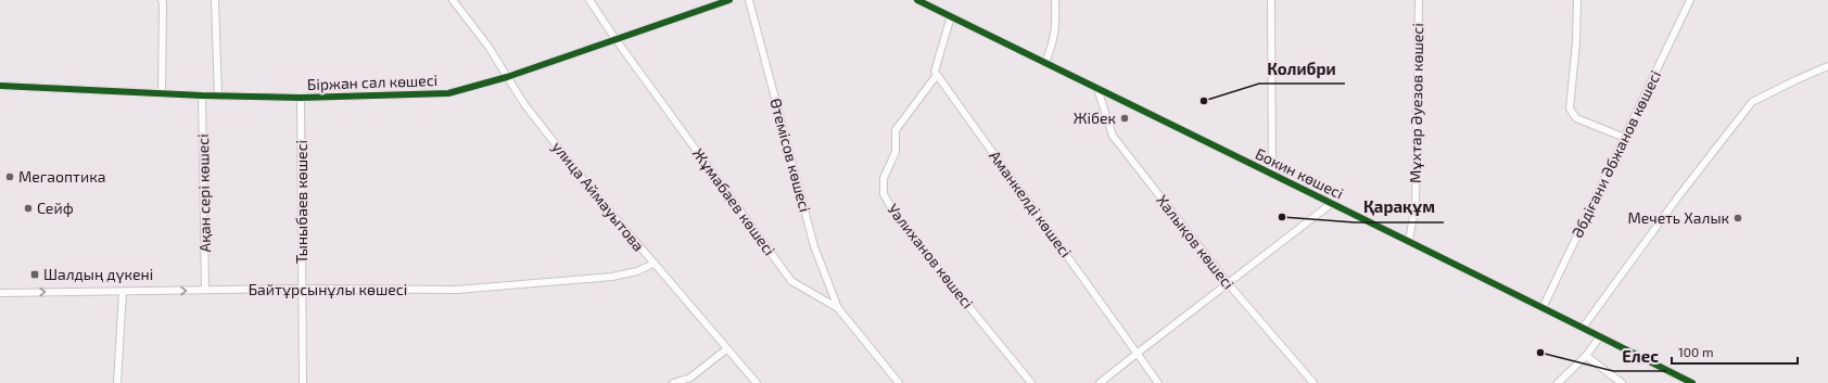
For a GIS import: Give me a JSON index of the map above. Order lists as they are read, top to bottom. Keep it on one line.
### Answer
{"streets":{"street":["Біржан сал көшесі","Мұхтар Әуезов көшесі","Әбдіғани Әбжанов көшесі","Өтемісов көшесі","Бокин көшесі","Ақан сері көшесі","улица Аймауытова","Тыныбаев көшесі","Жұмабаев көшесі","Аманкелді көшесі","Халықов көшесі","Уәлиханов көшесі","Байтұрсынұлы көшесі"]},"crossings":[["Біржан сал көшесі","Ақан сері көшесі"],["Біржан сал көшесі","улица Аймауытова"],["Біржан сал көшесі","Тыныбаев көшесі"],["Біржан сал көшесі","Жұмабаев көшесі"],["Мұхтар Әуезов көшесі","Бокин көшесі"],["Әбдіғани Әбжанов көшесі","Бокин көшесі"],["Өтемісов көшесі","Жұмабаев көшесі"],["Бокин көшесі","Халықов көшесі"],["Ақан сері көшесі","Байтұрсынұлы көшесі"],["улица Аймауытова","Байтұрсынұлы көшесі"],["Тыныбаев көшесі","Байтұрсынұлы көшесі"],["Аманкелді көшесі","Уәлиханов көшесі"]],"places":{"other":["Колибри","Жібек","Мегаоптика","Сейф","Қарақұм","Мечеть Халык","Елес"],"transit":["Шалдың дүкені"]},"scale_bar":"100 m"}
